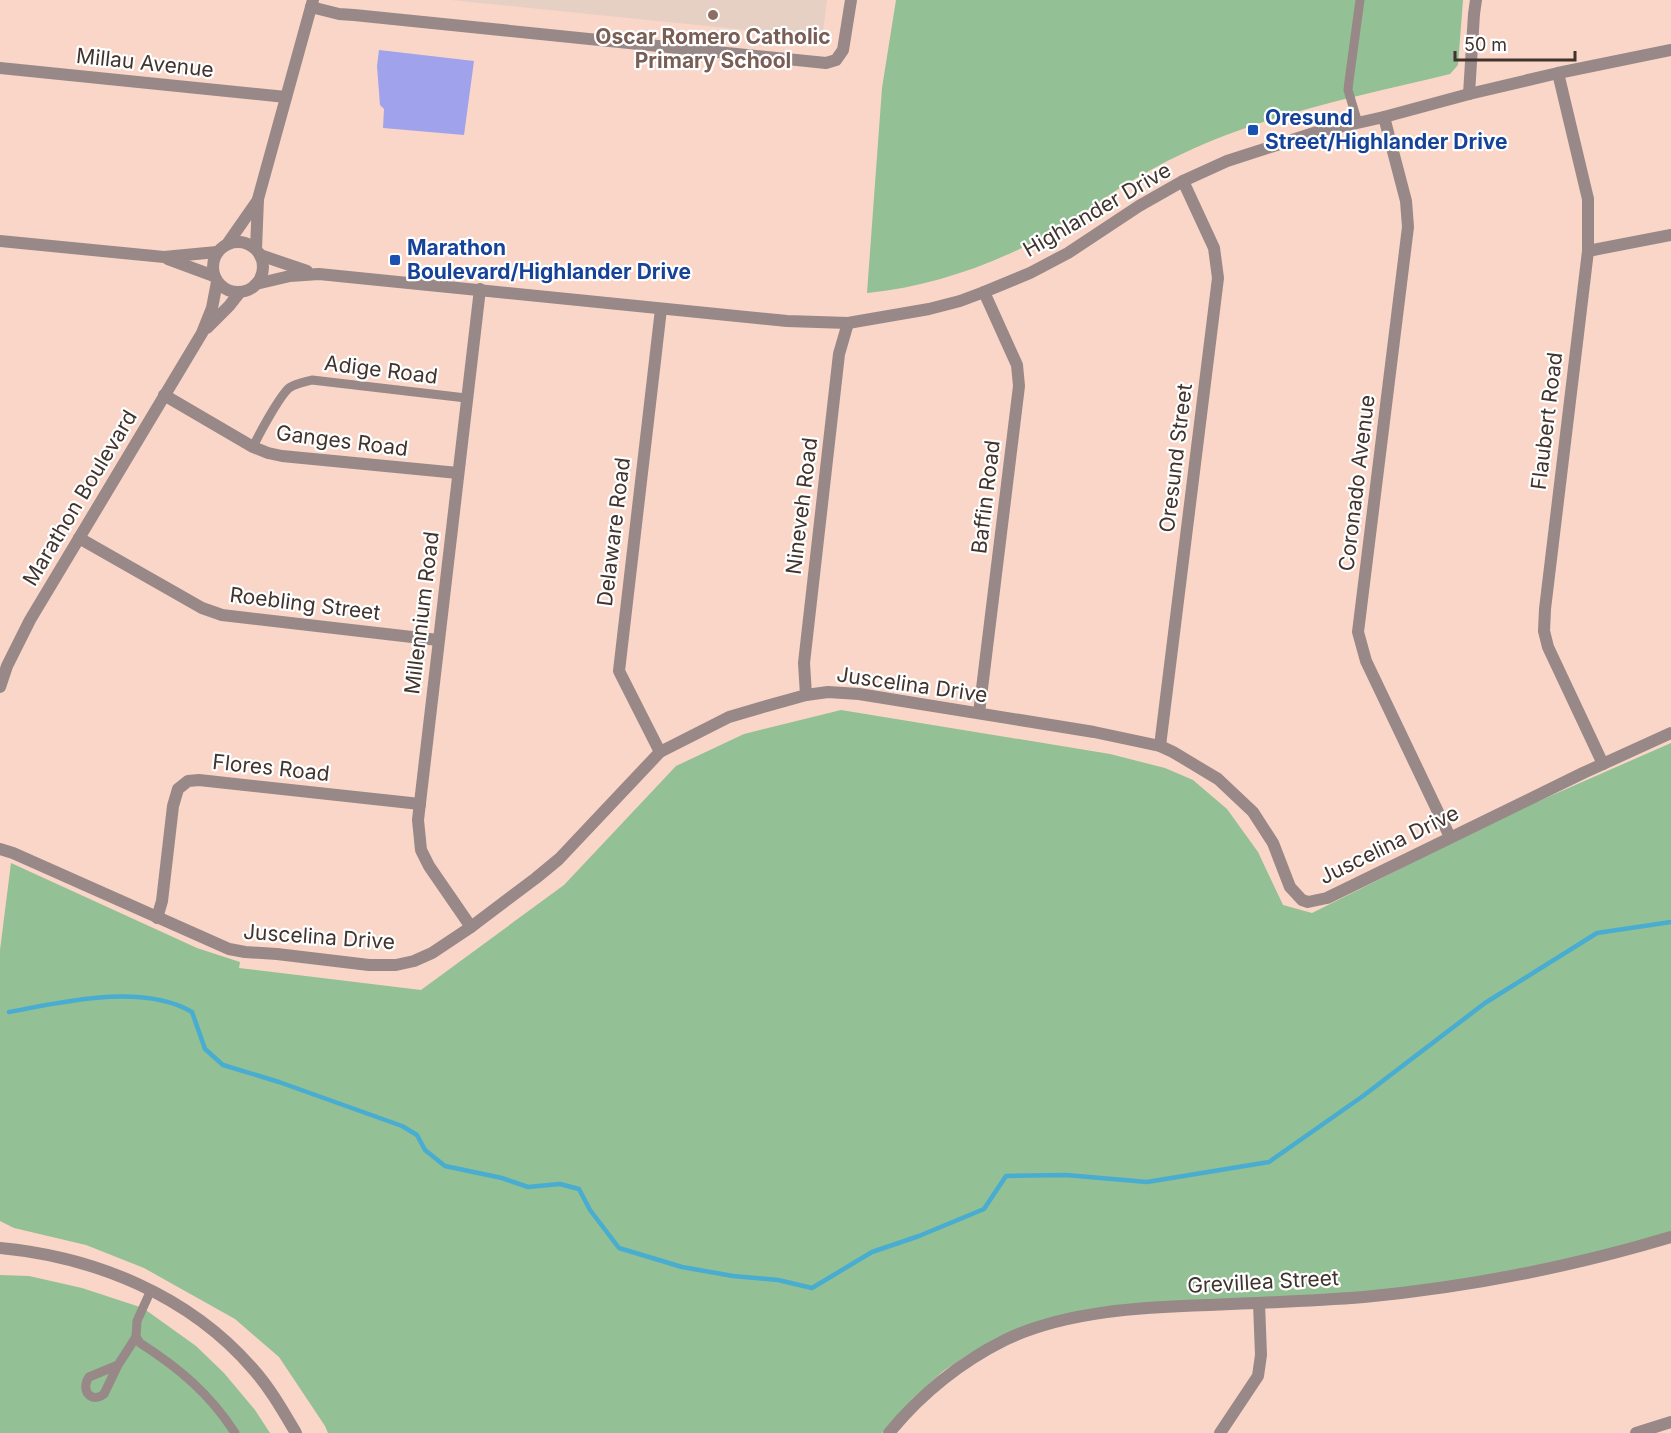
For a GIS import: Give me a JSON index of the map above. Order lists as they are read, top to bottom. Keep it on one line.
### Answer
{"streets":{"street":["Millau Avenue","Highlander Drive","Flaubert Road","Ganges Road","Oresund Street","Coronado Avenue","Baffin Road","Marathon Boulevard","Nineveh Road","Delaware Road","Roebling Street","Millennium Road","Juscelina Drive","Flores Road","Grevillea Street"],"lane":["Adige Road"]},"crossings":[["Highlander Drive","Flaubert Road"],["Highlander Drive","Oresund Street"],["Highlander Drive","Coronado Avenue"],["Highlander Drive","Baffin Road"],["Highlander Drive","Marathon Boulevard"],["Highlander Drive","Nineveh Road"],["Highlander Drive","Delaware Road"],["Highlander Drive","Millennium Road"],["Adige Road","Ganges Road"],["Adige Road","Millennium Road"],["Flaubert Road","Juscelina Drive"],["Ganges Road","Marathon Boulevard"],["Ganges Road","Millennium Road"],["Oresund Street","Juscelina Drive"],["Coronado Avenue","Juscelina Drive"],["Baffin Road","Juscelina Drive"],["Marathon Boulevard","Roebling Street"],["Nineveh Road","Juscelina Drive"],["Delaware Road","Juscelina Drive"],["Roebling Street","Millennium Road"],["Millennium Road","Juscelina Drive"],["Millennium Road","Flores Road"],["Juscelina Drive","Flores Road"]],"places":{"other":["Oscar Romero Catholic Primary School"],"transit":["Oresund Street/Highlander Drive","Marathon Boulevard/Highlander Drive"]},"scale_bar":"50 m"}
